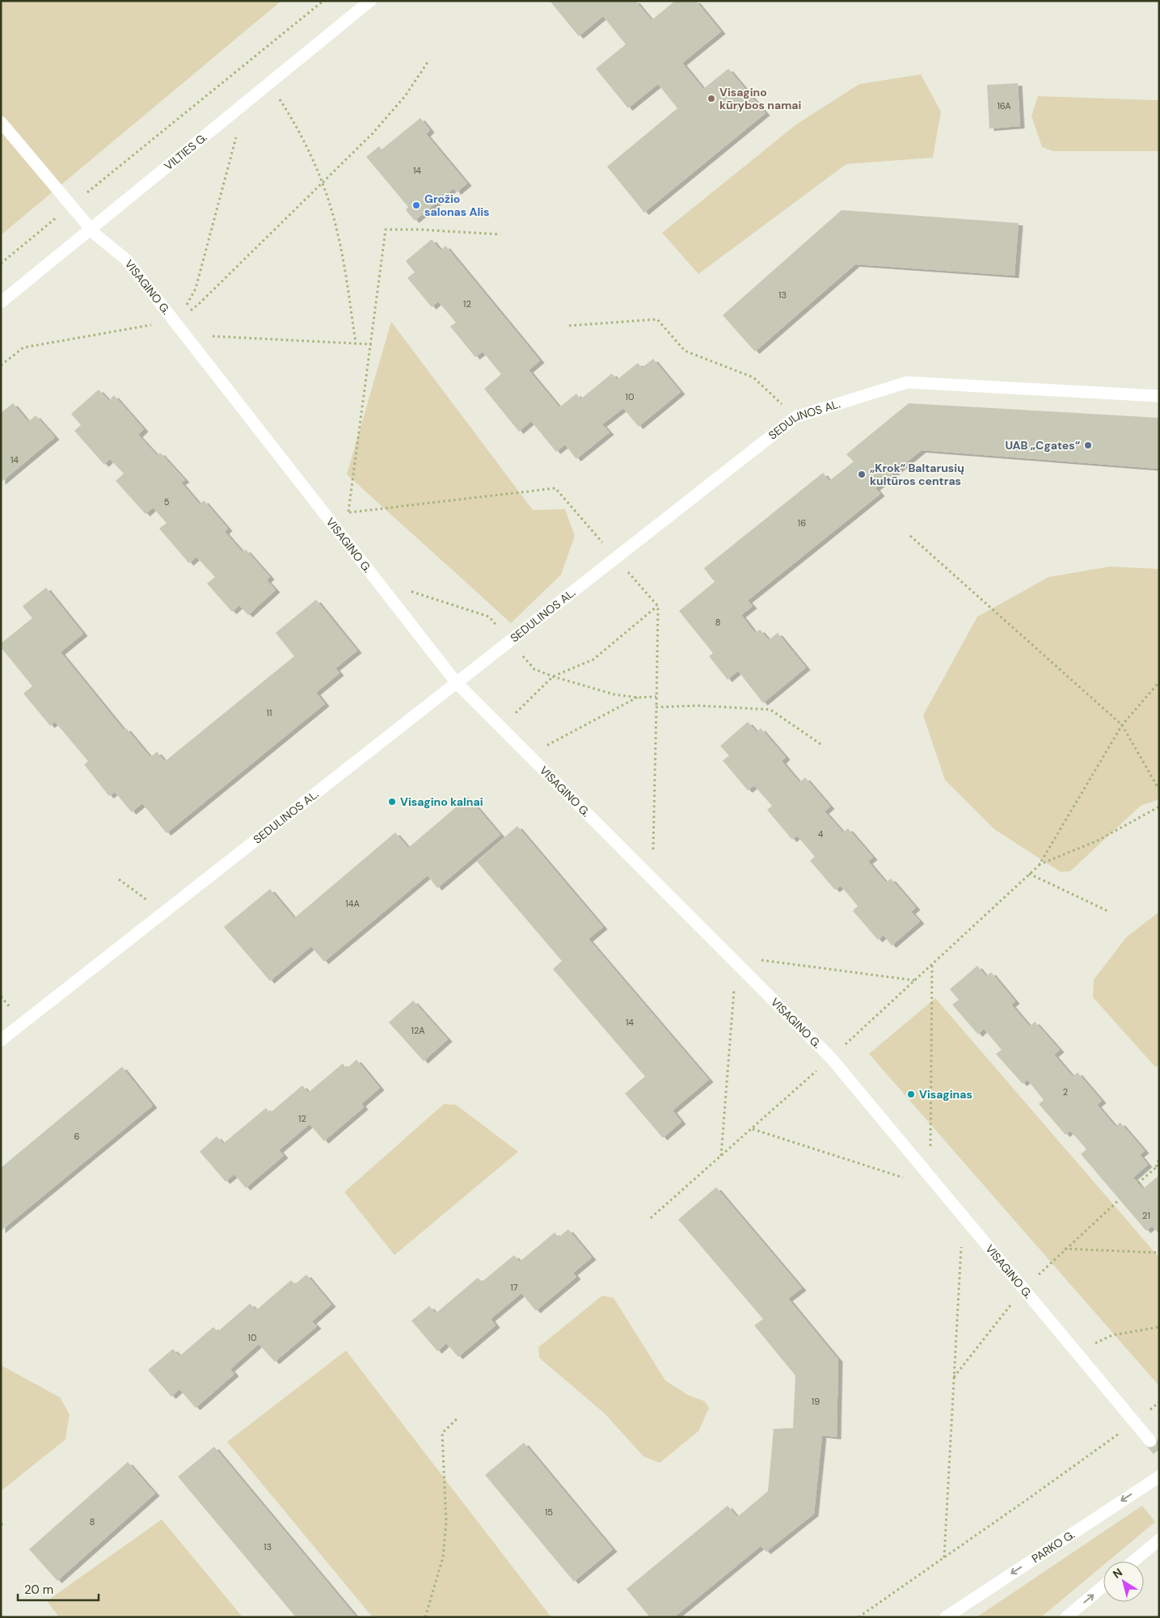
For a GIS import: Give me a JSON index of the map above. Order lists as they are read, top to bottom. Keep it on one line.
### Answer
{"streets":{"street":["VILTIES G.","VISAGINO G.","SEDULINOS AL.","PARKO G."]},"crossings":[["VILTIES G.","VISAGINO G."],["VISAGINO G.","SEDULINOS AL."]],"places":["Visagino kūrybos namai","Grožio salonas Alis","UAB „Cgates“","„Krok“ Baltarusių kultūros centras","Visagino kalnai","Visaginas"],"house_numbers":["16A","14","13","12","10","14","5","16","8","11","4","14A","14","12A","2","12","6","21","17","10","19","15","8","13"],"scale_bar":"20 m","north":"top left"}
